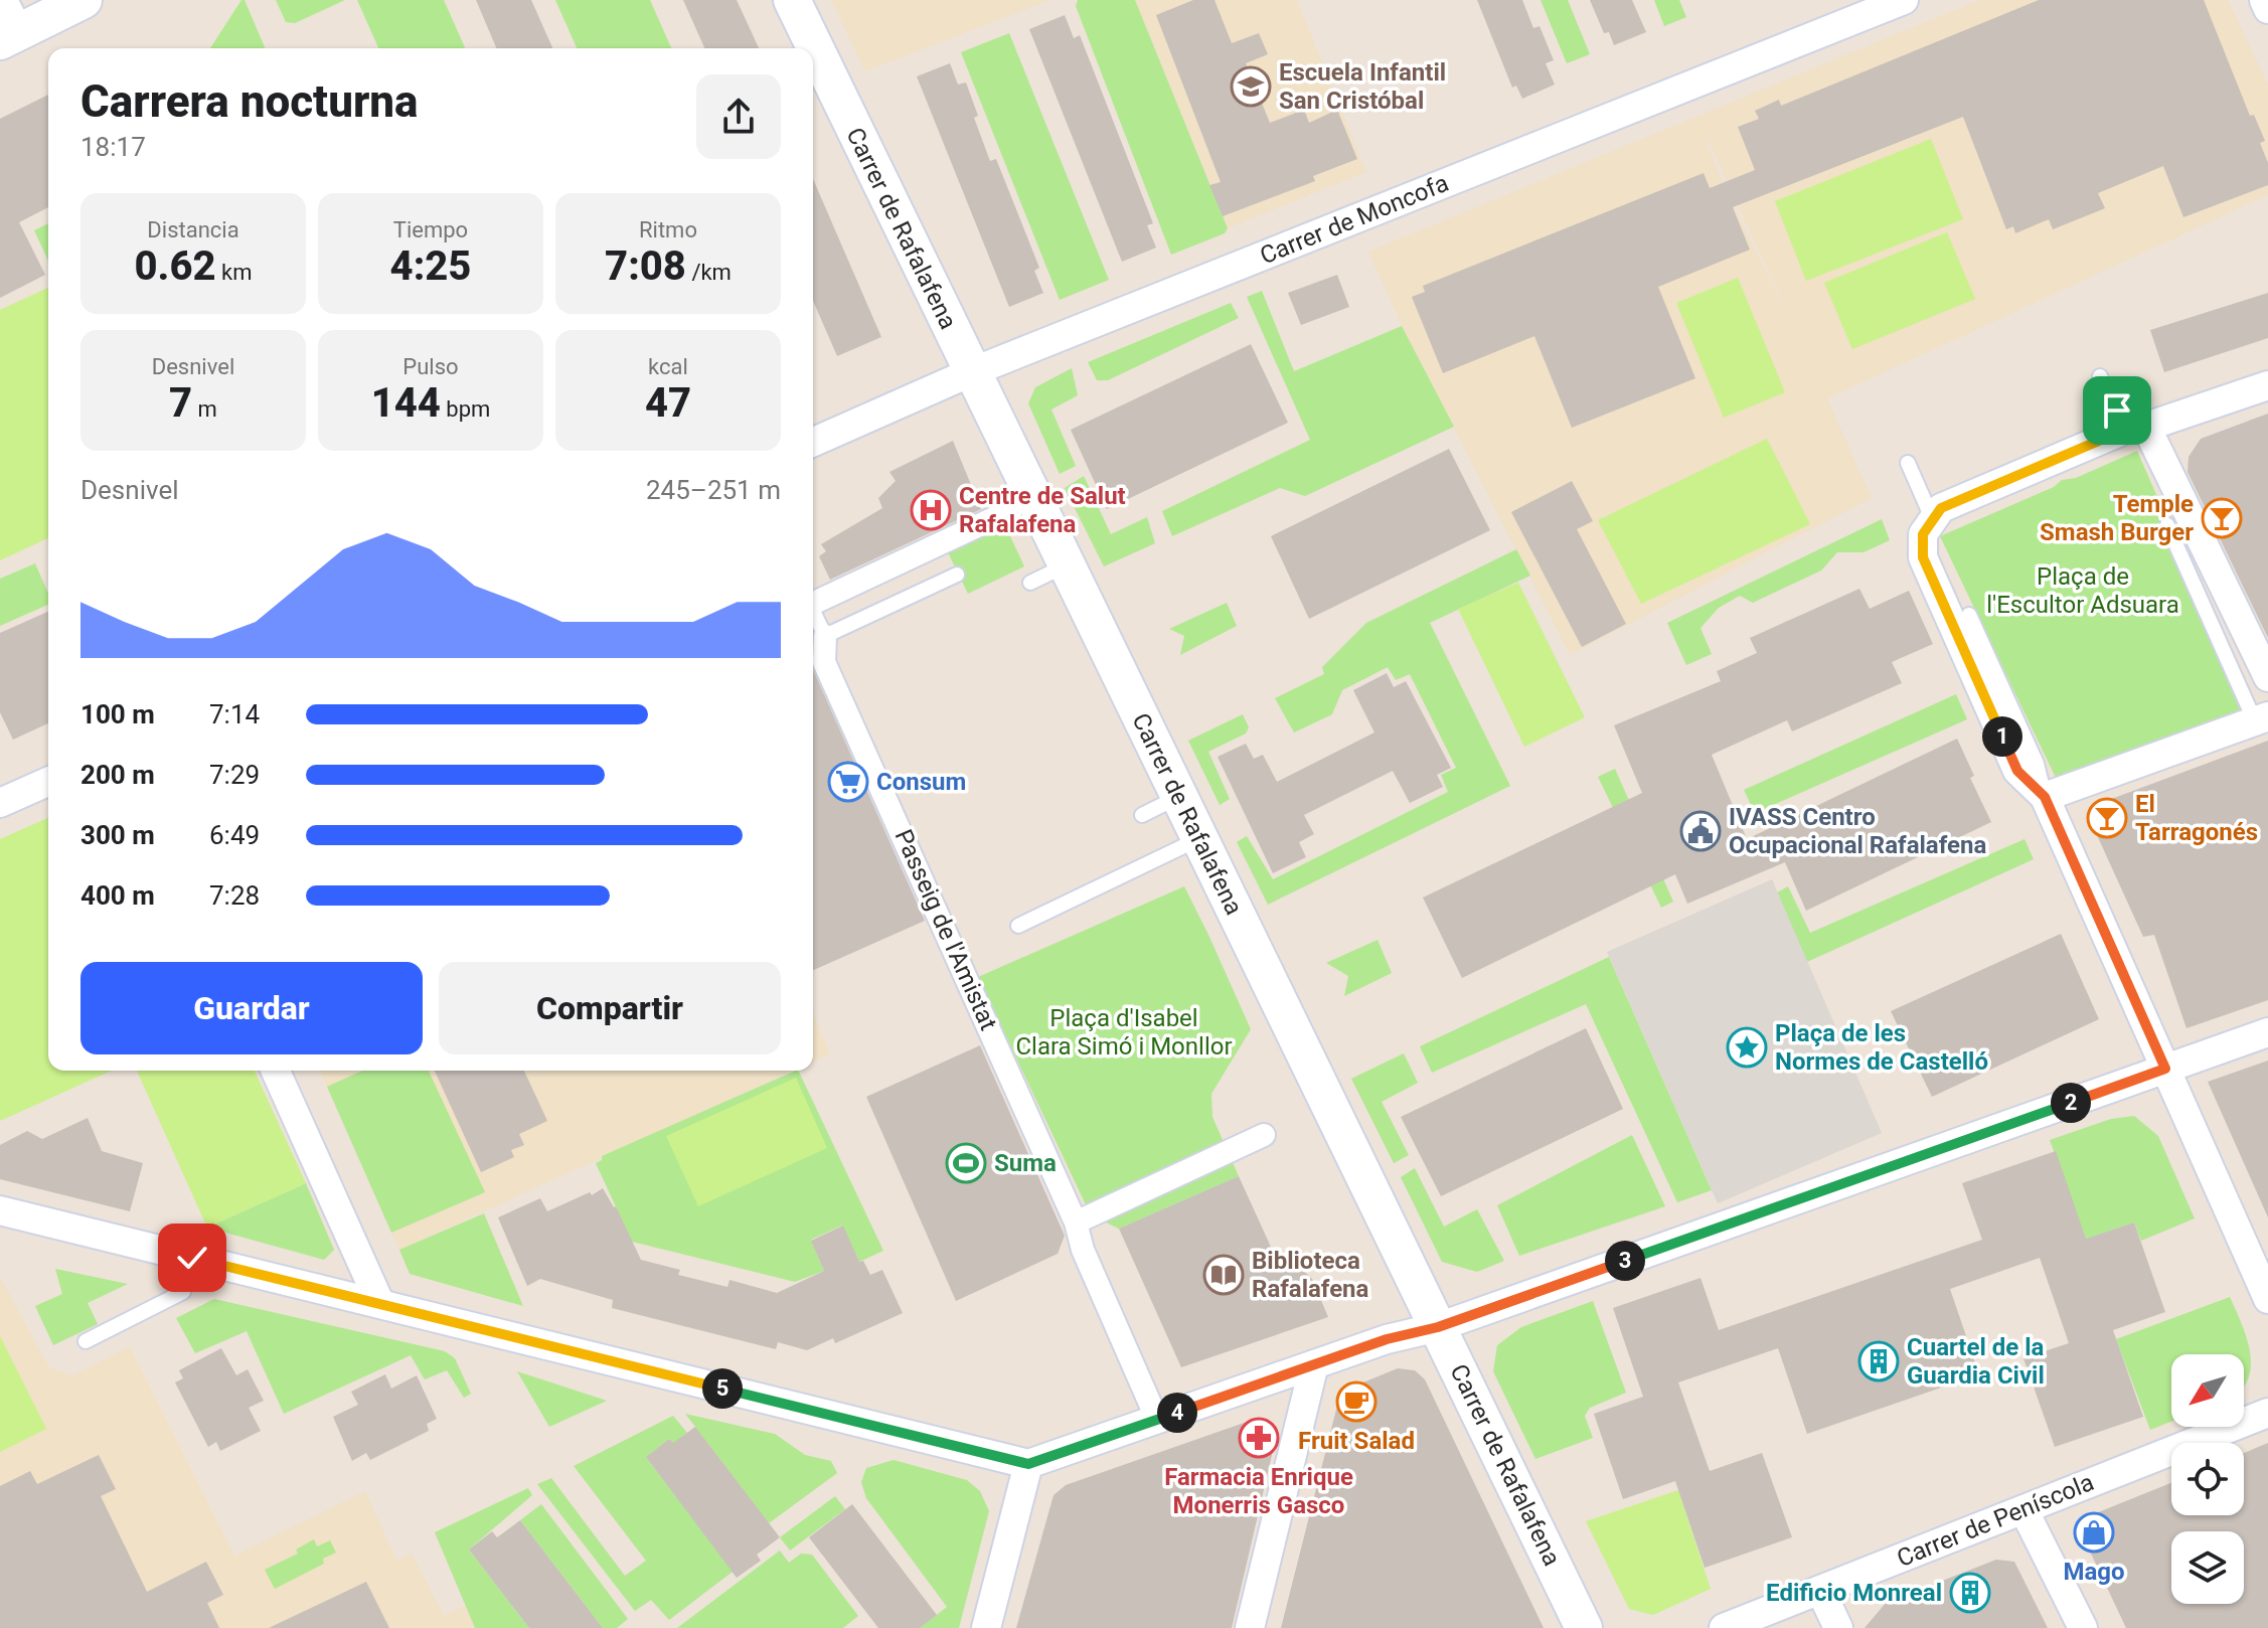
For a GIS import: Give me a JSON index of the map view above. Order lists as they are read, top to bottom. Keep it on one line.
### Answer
{"streets":{"street":["Carrer de Moncofa","Carrer de Rafalafena","Passeig de l'Amistat","Carrer de Peníscola"]},"crossings":[["Carrer de Moncofa","Carrer de Rafalafena"]],"parks":["Plaça de l'Escultor Adsuara","Plaça d'Isabel Clara Simó i Monllor"],"places":{"school or university":["Escuela Infantil San Cristóbal"],"hospital":["Centre de Salut Rafalafena"],"bar":["Temple Smash Burger","El Tarragonés"],"supermarket":["Consum"],"public building":["IVASS Centro Ocupacional Rafalafena"],"place":["Plaça de les Normes de Castelló"],"sports":["Suma"],"library":["Biblioteca Rafalafena"],"building":["Cuartel de la Guardia Civil","Edificio Monreal"],"cafe":["Fruit Salad"],"pharmacy":["Farmacia Enrique Monerris Gasco"],"shop":["Mago"]},"north":"bottom left","page":{"heading":["Carrera nocturna","18:17"],"stats":[["Distancia","0.62 km"],["Tiempo","4:25"],["Ritmo","7:08 /km"],["Desnivel","7 m"],["Pulso","144 bpm"],["kcal","47"]],"chart":["Desnivel","245–251 m"],"list":[{"name":"100 m","note":"7:14"},{"name":"200 m","note":"7:29"},{"name":"300 m","note":"6:49"},{"name":"400 m","note":"7:28"}],"pins":["1","2","3","5","4"],"buttons":["Guardar","Compartir"]}}
